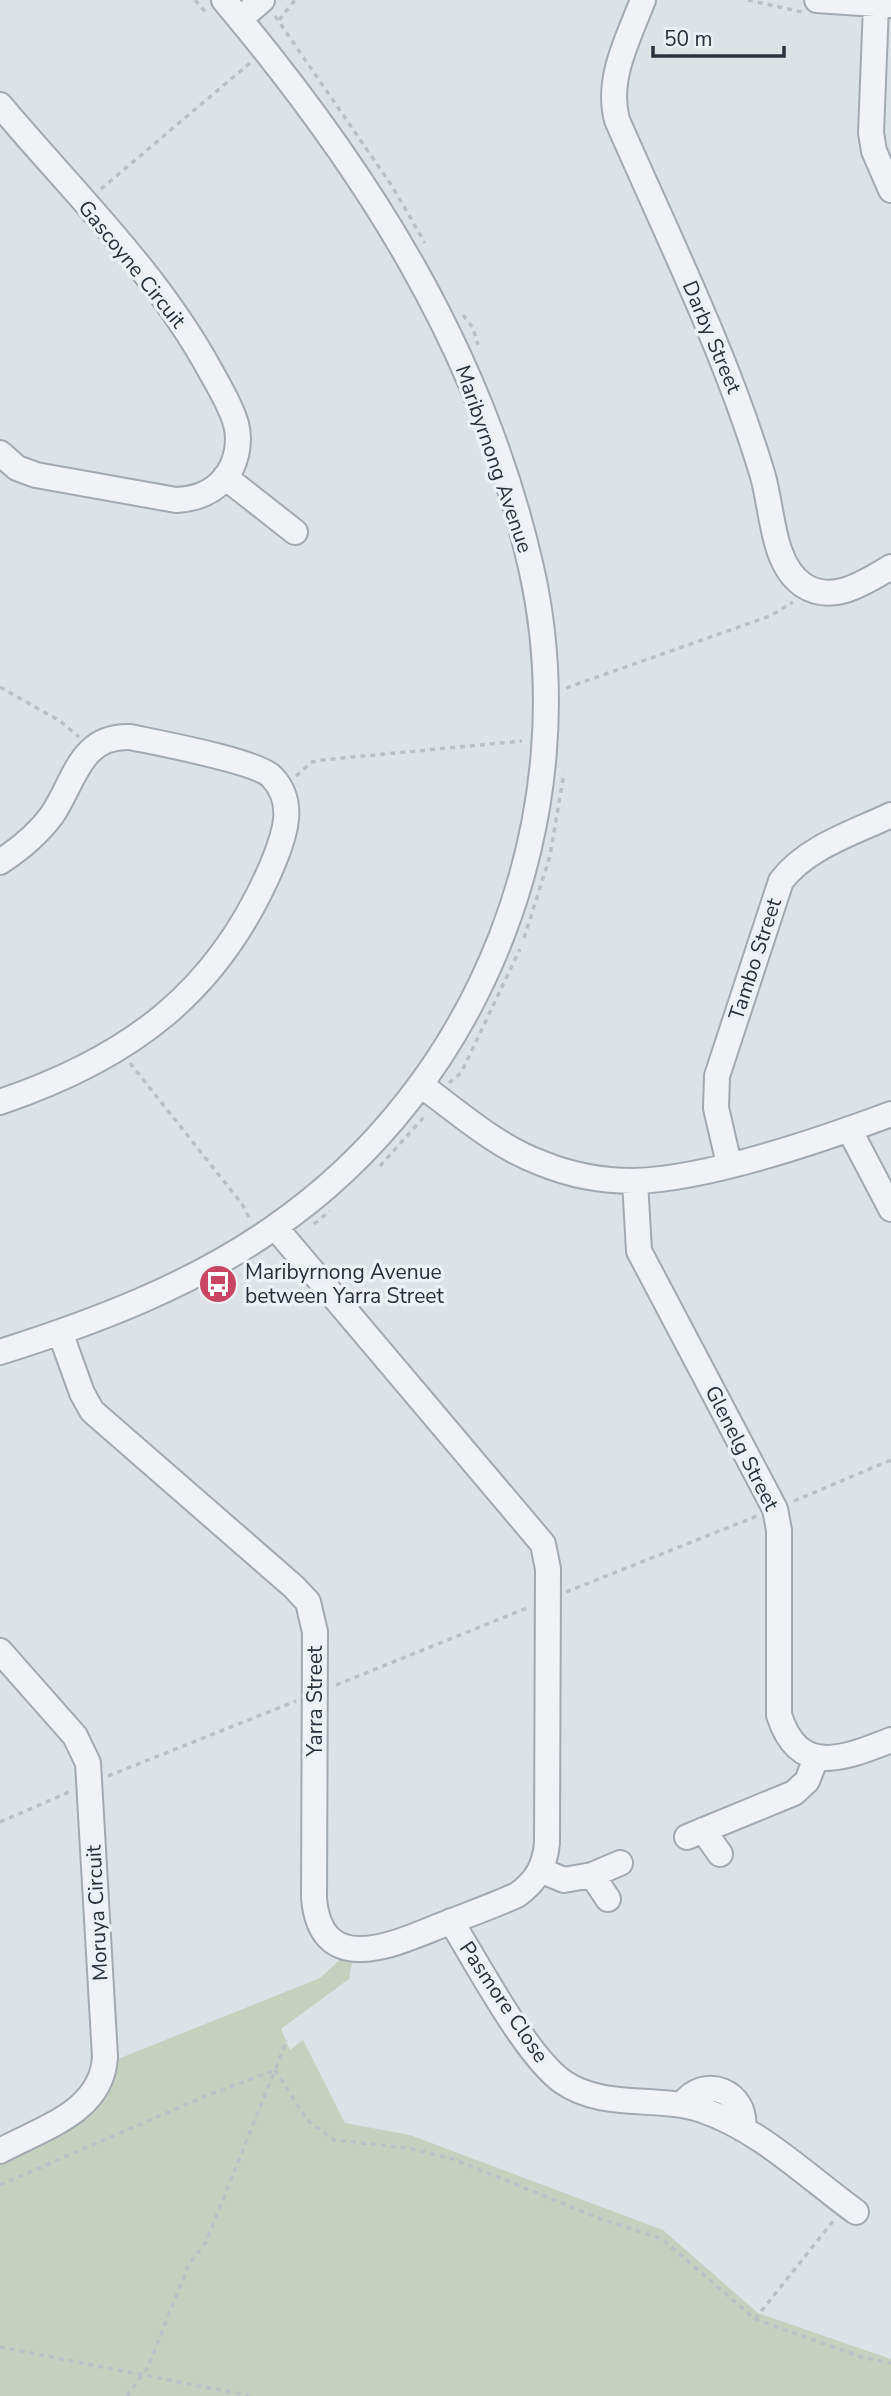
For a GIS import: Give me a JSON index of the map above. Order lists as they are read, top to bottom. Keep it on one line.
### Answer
{"streets":{"street":["Gascoyne Circuit","Darby Street","Maribyrnong Avenue","Tambo Street","Glenelg Street","Yarra Street","Moruya Circuit","Pasmore Close"]},"crossings":[["Maribyrnong Avenue","Yarra Street"],["Yarra Street","Pasmore Close"]],"places":{"bus stop":["Maribyrnong Avenue between Yarra Street"]},"scale_bar":"50 m"}
